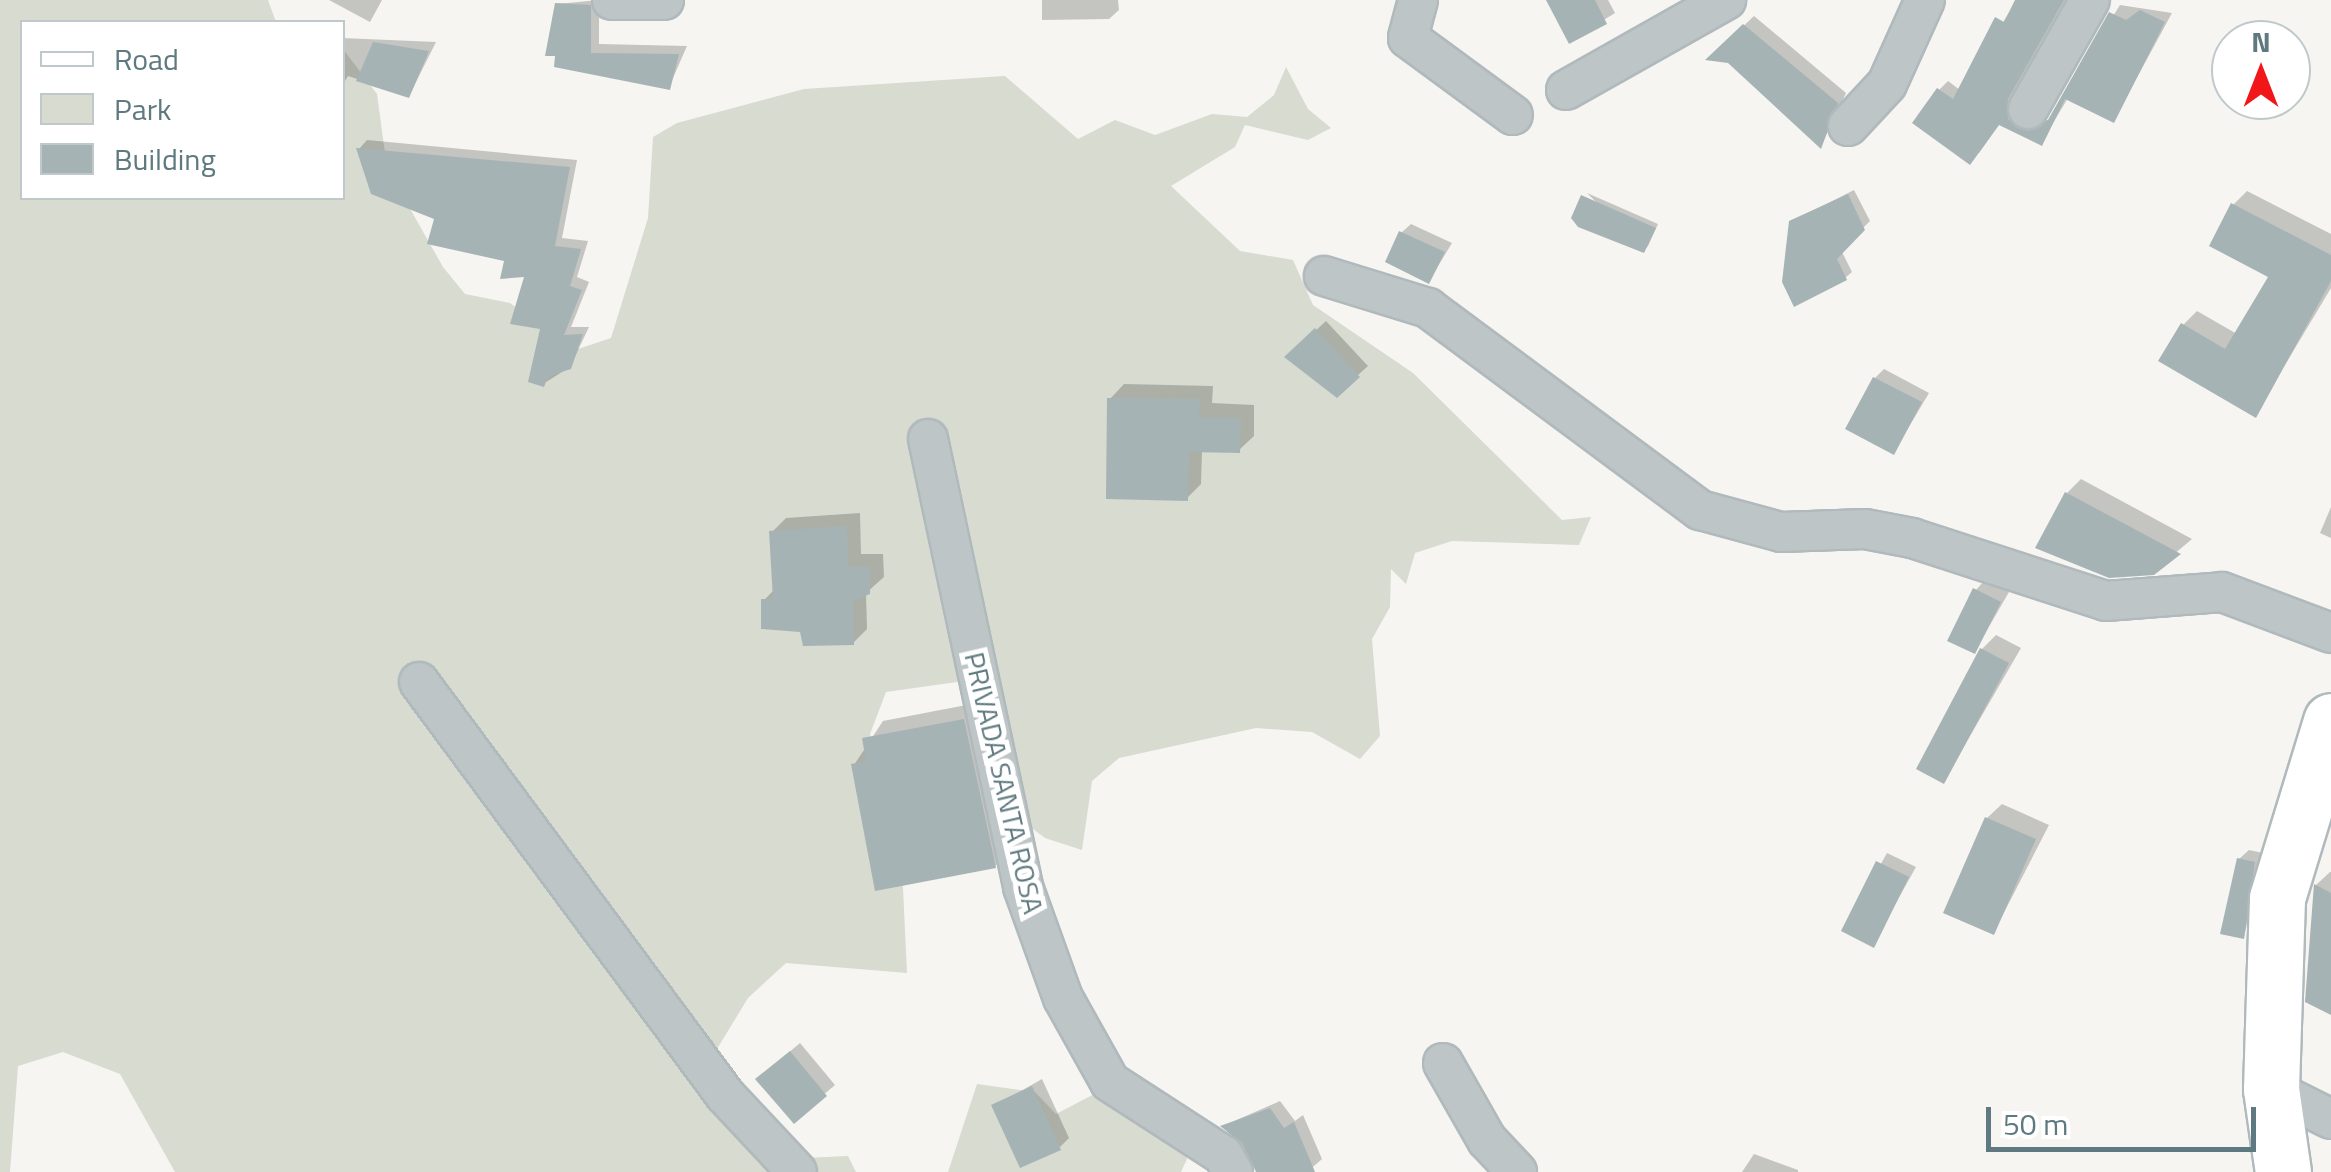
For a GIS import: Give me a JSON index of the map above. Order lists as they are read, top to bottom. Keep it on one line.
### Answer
{"streets":{"street":["PRIVADA SANTA ROSA"]},"legend":["Road","Park","Building"],"scale_bar":"50 m","north":"top"}
